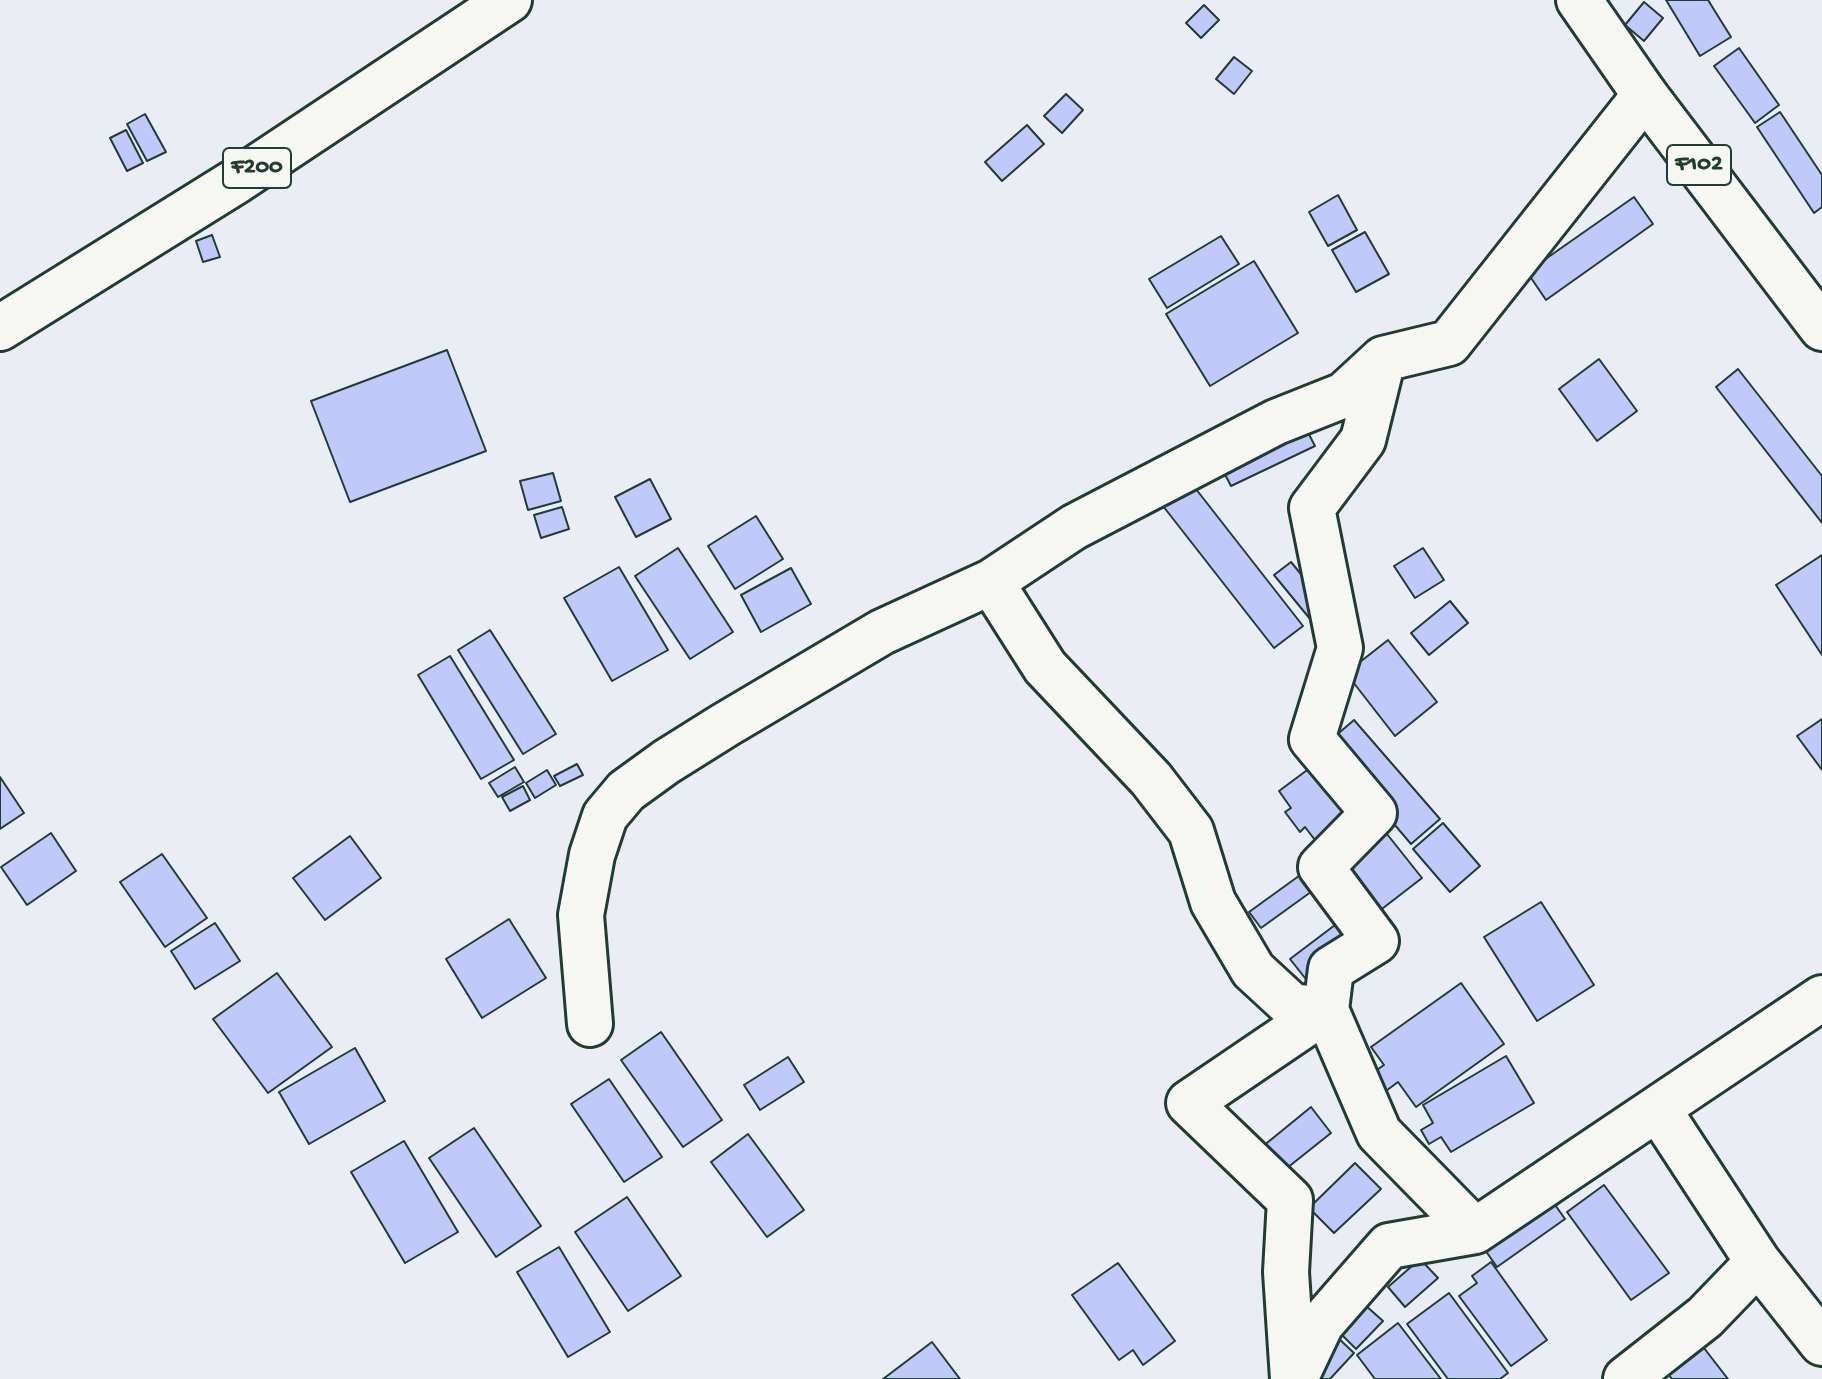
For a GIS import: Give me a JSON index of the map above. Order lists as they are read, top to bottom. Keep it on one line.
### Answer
{"streets":{"street":["F102","F200"]}}
